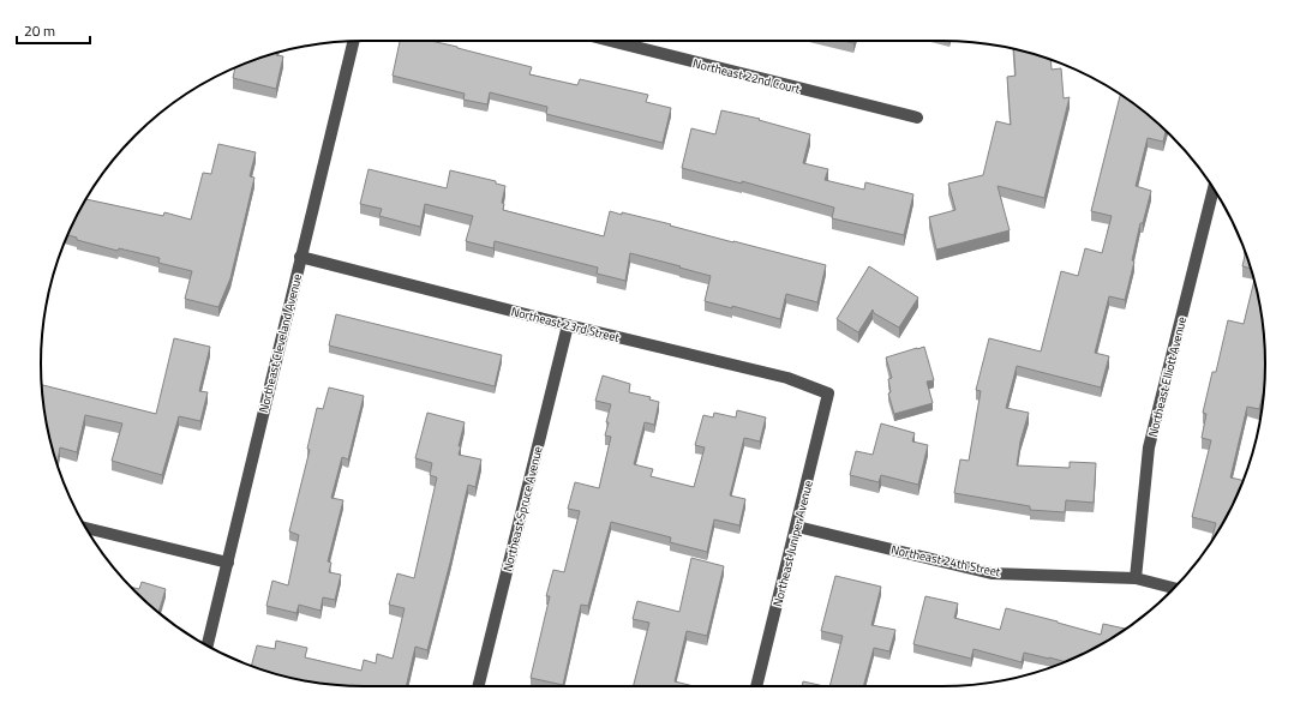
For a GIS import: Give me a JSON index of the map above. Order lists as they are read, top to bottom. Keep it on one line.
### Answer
{"streets":{"street":["Northeast 22nd Court","Northeast 23rd Street","Northeast Cleveland Avenue","Northeast Elliott Avenue","Northeast Spruce Avenue","Northeast Juniper Avenue","Northeast 24th Street"]},"crossings":[["Northeast 23rd Street","Northeast Cleveland Avenue"],["Northeast 23rd Street","Northeast Spruce Avenue"],["Northeast 23rd Street","Northeast Juniper Avenue"],["Northeast Elliott Avenue","Northeast 24th Street"],["Northeast Juniper Avenue","Northeast 24th Street"]],"scale_bar":"20 m"}
